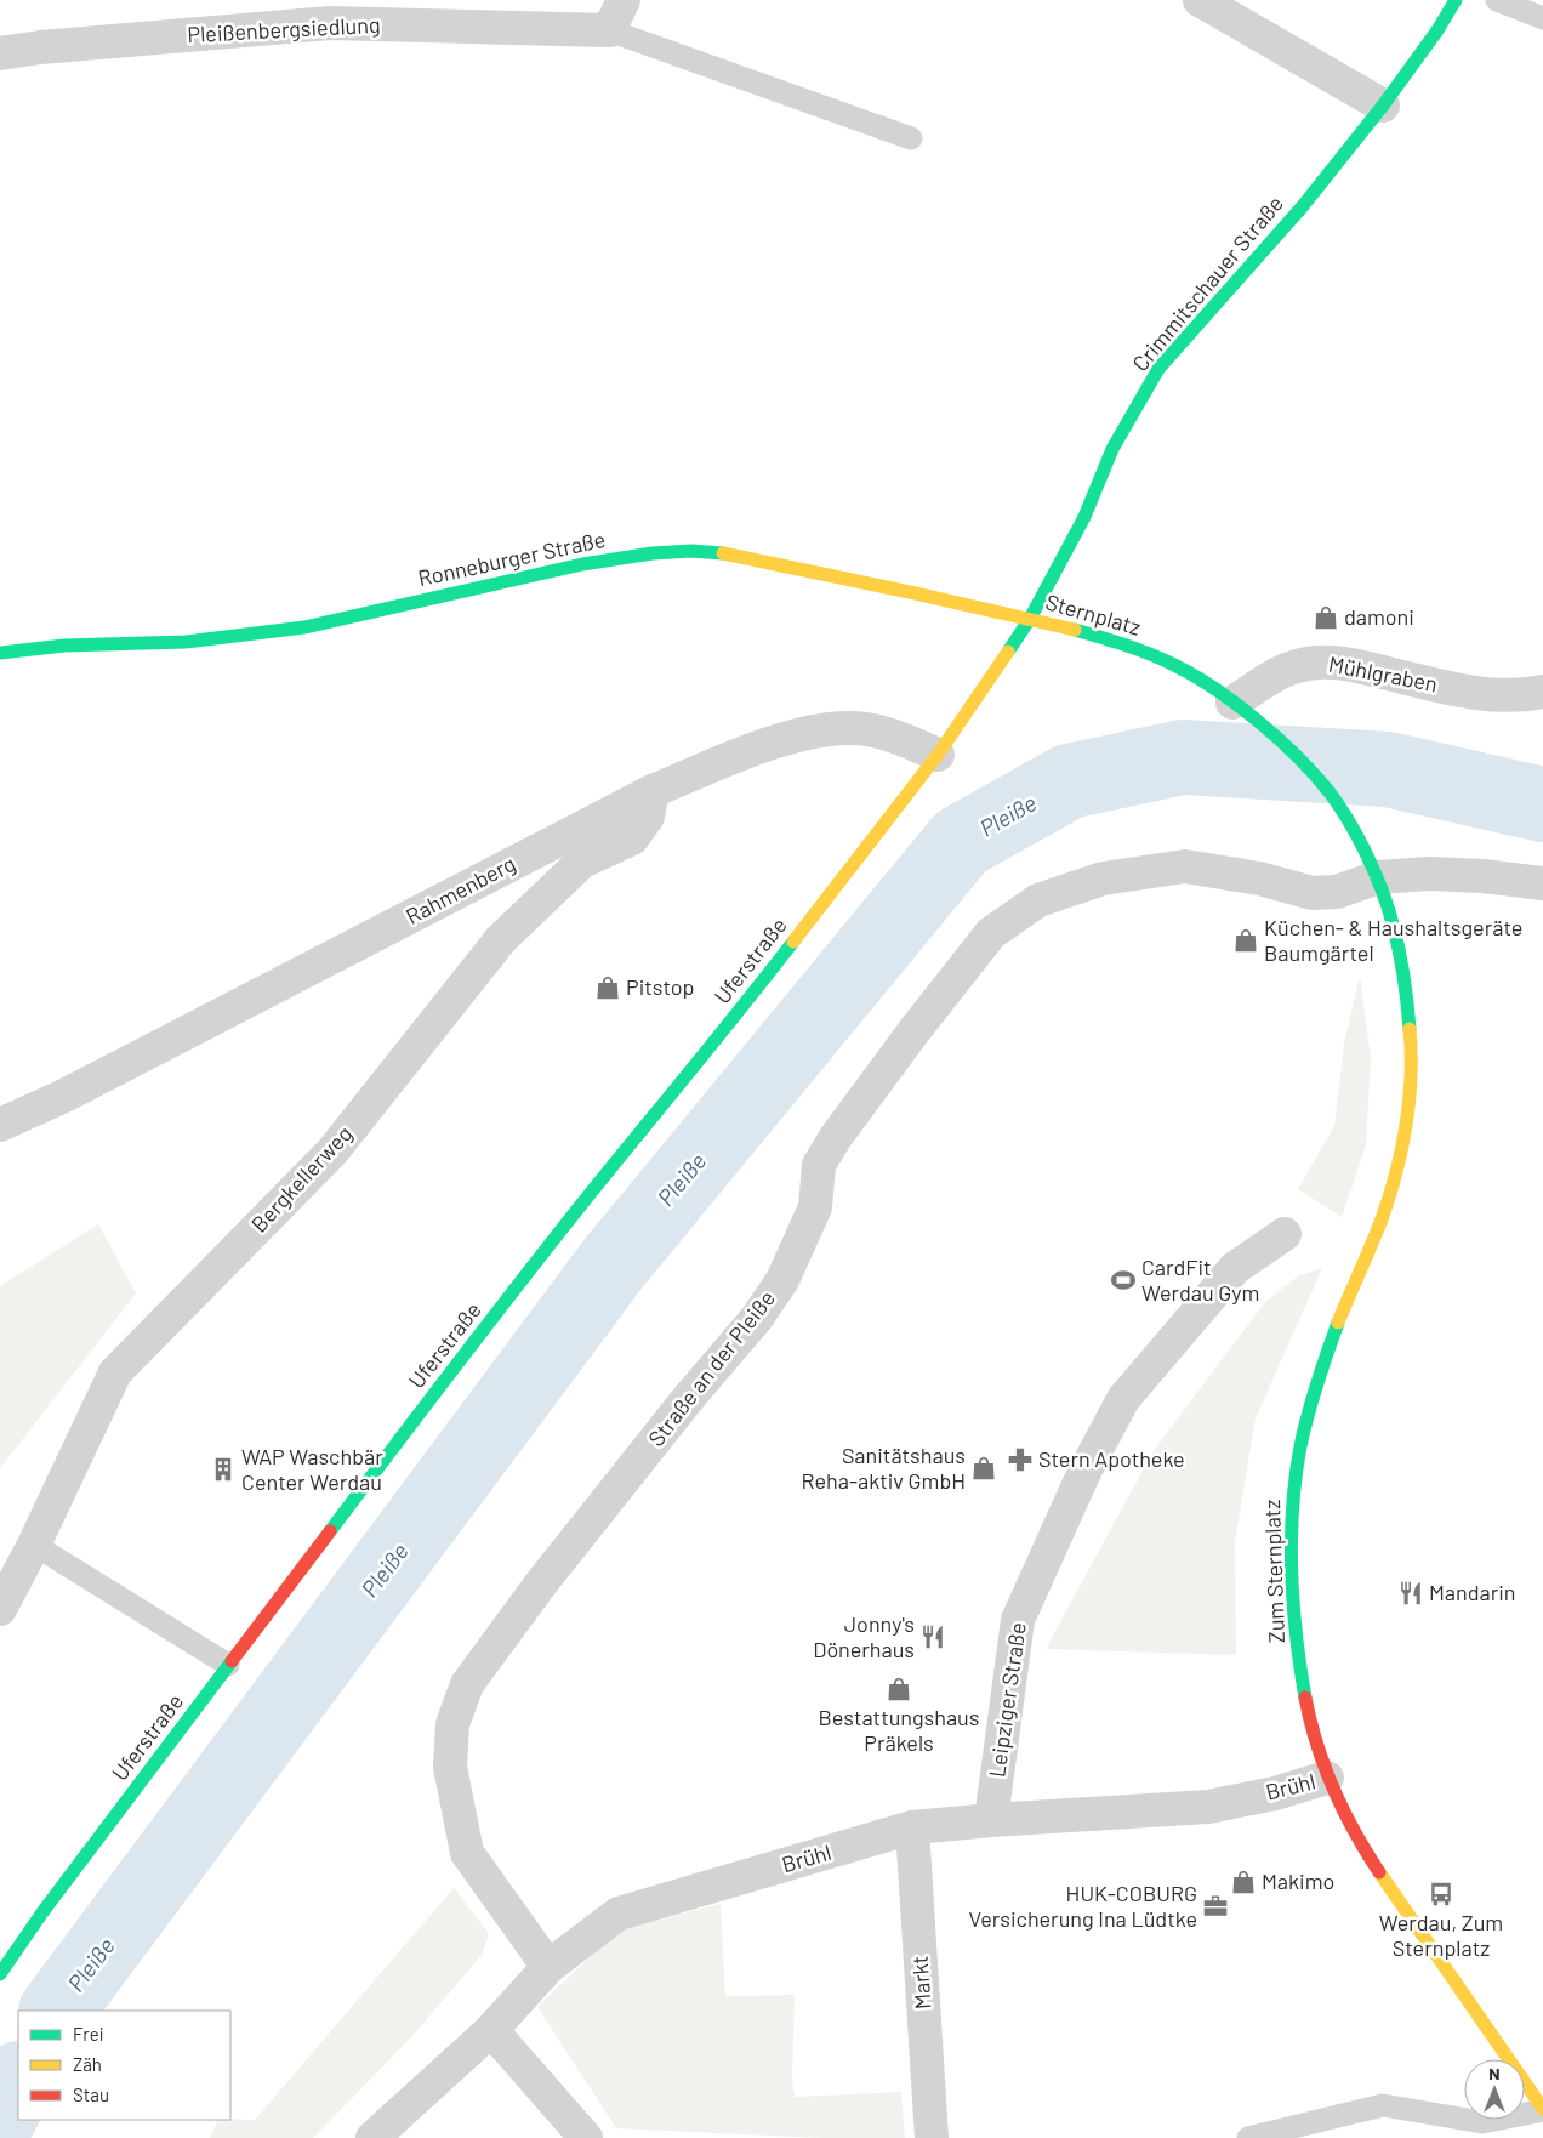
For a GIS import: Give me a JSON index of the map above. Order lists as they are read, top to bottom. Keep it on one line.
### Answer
{"streets":{"main road":["Crimmitschauer Straße","Ronneburger Straße","Sternplatz","Uferstraße","Zum Sternplatz"],"street":["Pleißenbergsiedlung","Mühlgraben","Rahmenberg","Bergkellerweg","Straße an der Pleiße","Leipziger Straße","Brühl","Markt"]},"crossings":[["Crimmitschauer Straße","Ronneburger Straße"],["Crimmitschauer Straße","Sternplatz"],["Ronneburger Straße","Sternplatz"],["Sternplatz","Mühlgraben"],["Sternplatz","Rahmenberg"],["Sternplatz","Uferstraße"],["Rahmenberg","Uferstraße"],["Rahmenberg","Bergkellerweg"],["Straße an der Pleiße","Zum Sternplatz"],["Straße an der Pleiße","Brühl"],["Zum Sternplatz","Brühl"],["Leipziger Straße","Brühl"],["Brühl","Markt"]],"water":["Pleiße"],"places":{"shop":["damoni","Küchen- & Haushaltsgeräte Baumgärtel","Pitstop","Sanitätshaus Reha-aktiv GmbH","Bestattungshaus Präkels","Makimo"],"sports":["CardFit Werdau Gym"],"pharmacy":["Stern Apotheke"],"building":["WAP Waschbär Center Werdau"],"restaurant":["Mandarin","Jonny's Dönerhaus"],"bus stop":["Werdau, Zum Sternplatz"],"office":["HUK-COBURG Versicherung Ina Lüdtke"]},"legend":["Frei","Zäh","Stau"],"north":"top"}
